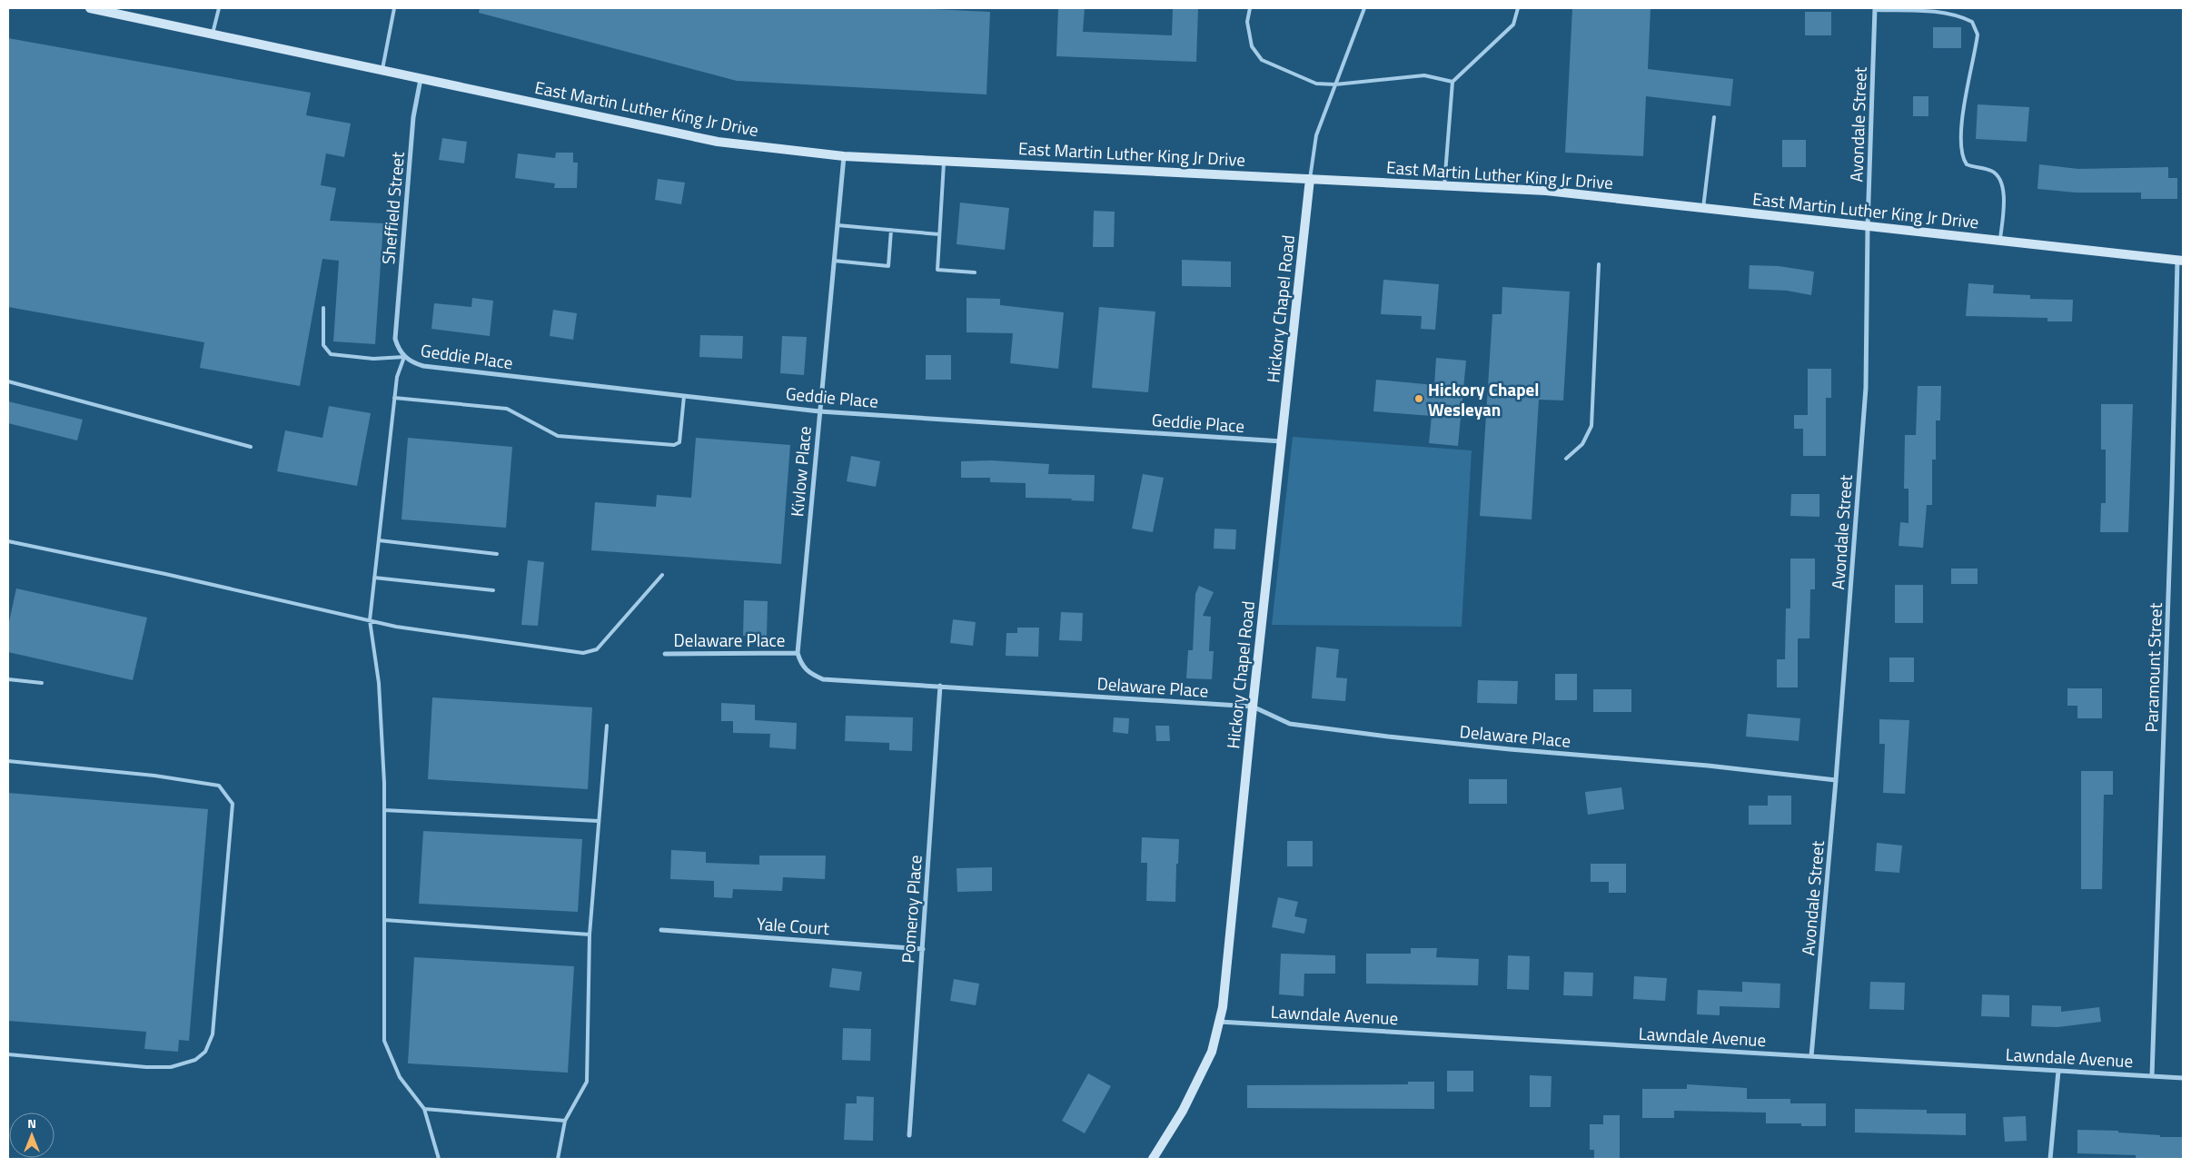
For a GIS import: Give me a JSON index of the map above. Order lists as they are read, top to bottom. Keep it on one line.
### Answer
{"streets":{"main road":["East Martin Luther King Jr Drive","Hickory Chapel Road"],"street":["Avondale Street","Sheffield Street","Geddie Place","Kivlow Place","Delaware Place","Paramount Street","Pomeroy Place","Yale Court","Lawndale Avenue"]},"crossings":[["East Martin Luther King Jr Drive","Avondale Street"],["East Martin Luther King Jr Drive","Sheffield Street"],["East Martin Luther King Jr Drive","Hickory Chapel Road"],["East Martin Luther King Jr Drive","Kivlow Place"],["East Martin Luther King Jr Drive","Paramount Street"],["Avondale Street","Delaware Place"],["Avondale Street","Lawndale Avenue"],["Sheffield Street","Geddie Place"],["Hickory Chapel Road","Geddie Place"],["Hickory Chapel Road","Delaware Place"],["Hickory Chapel Road","Lawndale Avenue"],["Geddie Place","Kivlow Place"],["Kivlow Place","Delaware Place"],["Delaware Place","Pomeroy Place"],["Paramount Street","Lawndale Avenue"],["Pomeroy Place","Yale Court"]],"places":["Hickory Chapel Wesleyan"],"north":"top"}
